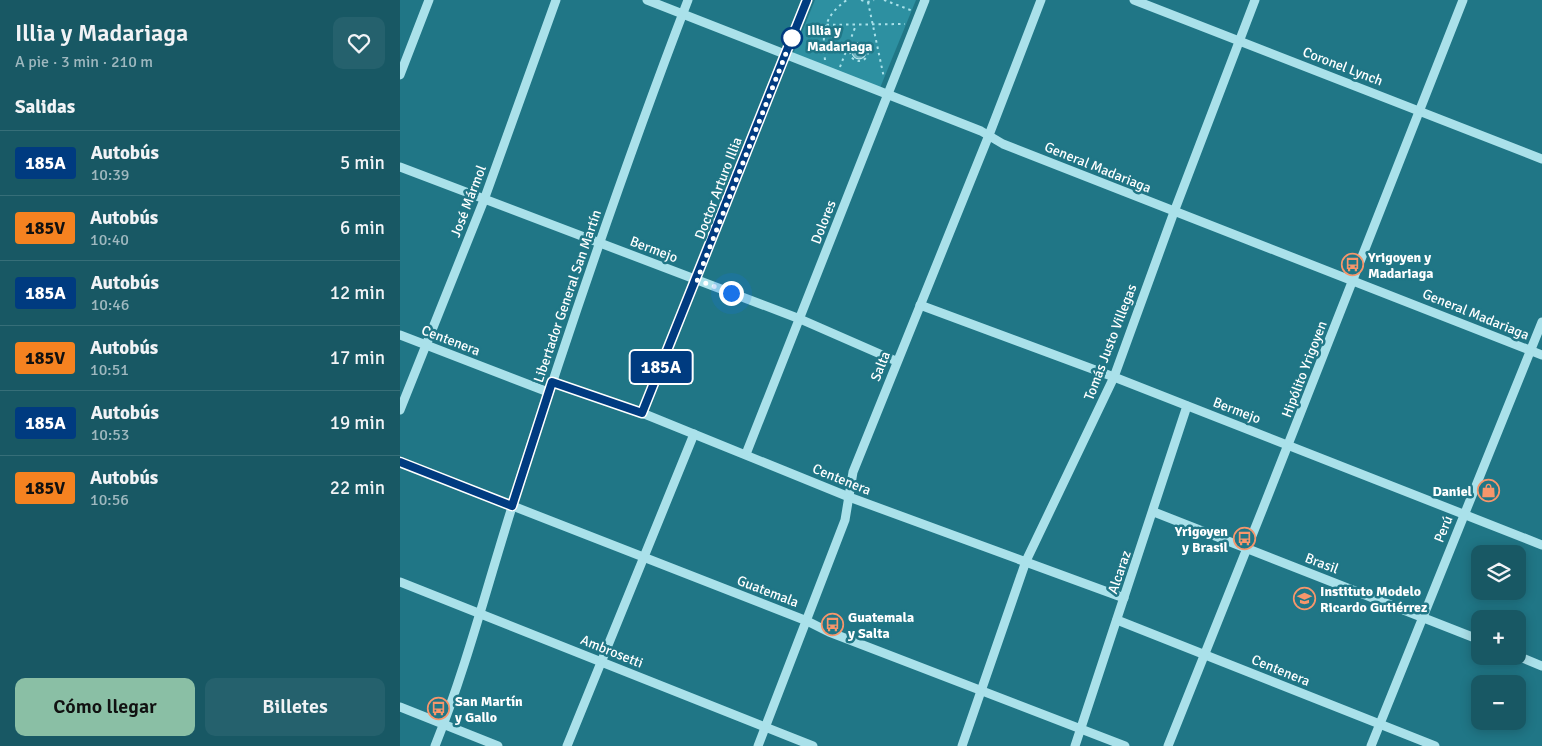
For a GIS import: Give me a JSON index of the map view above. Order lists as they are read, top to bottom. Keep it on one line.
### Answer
{"streets":{"street":["Coronel Lynch","General Madariaga","Doctor Arturo Illia","José Mármol","Dolores","Bermejo","Libertador General San Martín","Centenera","Tomás Justo Villegas","Salta","Hipólito Yrigoyen","Perú","Brasil","Alcaraz","Guatemala","Ambrosetti"]},"crossings":[["Coronel Lynch","Tomás Justo Villegas"],["Coronel Lynch","Hipólito Yrigoyen"],["General Madariaga","Doctor Arturo Illia"],["General Madariaga","Dolores"],["General Madariaga","Libertador General San Martín"],["General Madariaga","Tomás Justo Villegas"],["General Madariaga","Salta"],["General Madariaga","Hipólito Yrigoyen"],["General Madariaga","Perú"],["Doctor Arturo Illia","Bermejo"],["Doctor Arturo Illia","Centenera"],["José Mármol","Bermejo"],["José Mármol","Centenera"],["Dolores","Bermejo"],["Dolores","Centenera"],["Bermejo","Libertador General San Martín"],["Bermejo","Tomás Justo Villegas"],["Bermejo","Salta"],["Bermejo","Hipólito Yrigoyen"],["Bermejo","Perú"],["Bermejo","Alcaraz"],["Libertador General San Martín","Centenera"],["Libertador General San Martín","Guatemala"],["Libertador General San Martín","Ambrosetti"],["Centenera","Tomás Justo Villegas"],["Centenera","Salta"],["Centenera","Hipólito Yrigoyen"],["Centenera","Perú"],["Centenera","Alcaraz"],["Tomás Justo Villegas","Guatemala"],["Salta","Guatemala"],["Salta","Ambrosetti"],["Hipólito Yrigoyen","Brasil"],["Perú","Brasil"],["Brasil","Alcaraz"],["Alcaraz","Guatemala"]],"places":{"other":["Illia y Madariaga"],"bus stop":["Yrigoyen y Madariaga","Yrigoyen y Brasil","Guatemala y Salta","San Martín y Gallo"],"shop":["Daniel"],"school or university":["Instituto Modelo Ricardo Gutiérrez"]},"lines":["bus line 185A"],"page":{"heading":[["Illia y Madariaga","A pie · 3 min · 210 m"],"Salidas"],"on_map":"185A","list":[{"mark":"185A","name":"Autobús","note":"10:39","value":"5 min"},{"mark":"185V","name":"Autobús","note":"10:40","value":"6 min"},{"mark":"185A","name":"Autobús","note":"10:46","value":"12 min"},{"mark":"185V","name":"Autobús","note":"10:51","value":"17 min"},{"mark":"185A","name":"Autobús","note":"10:53","value":"19 min"},{"mark":"185V","name":"Autobús","note":"10:56","value":"22 min"}],"map_buttons":["+","−"],"buttons":["Cómo llegar","Billetes"]}}
